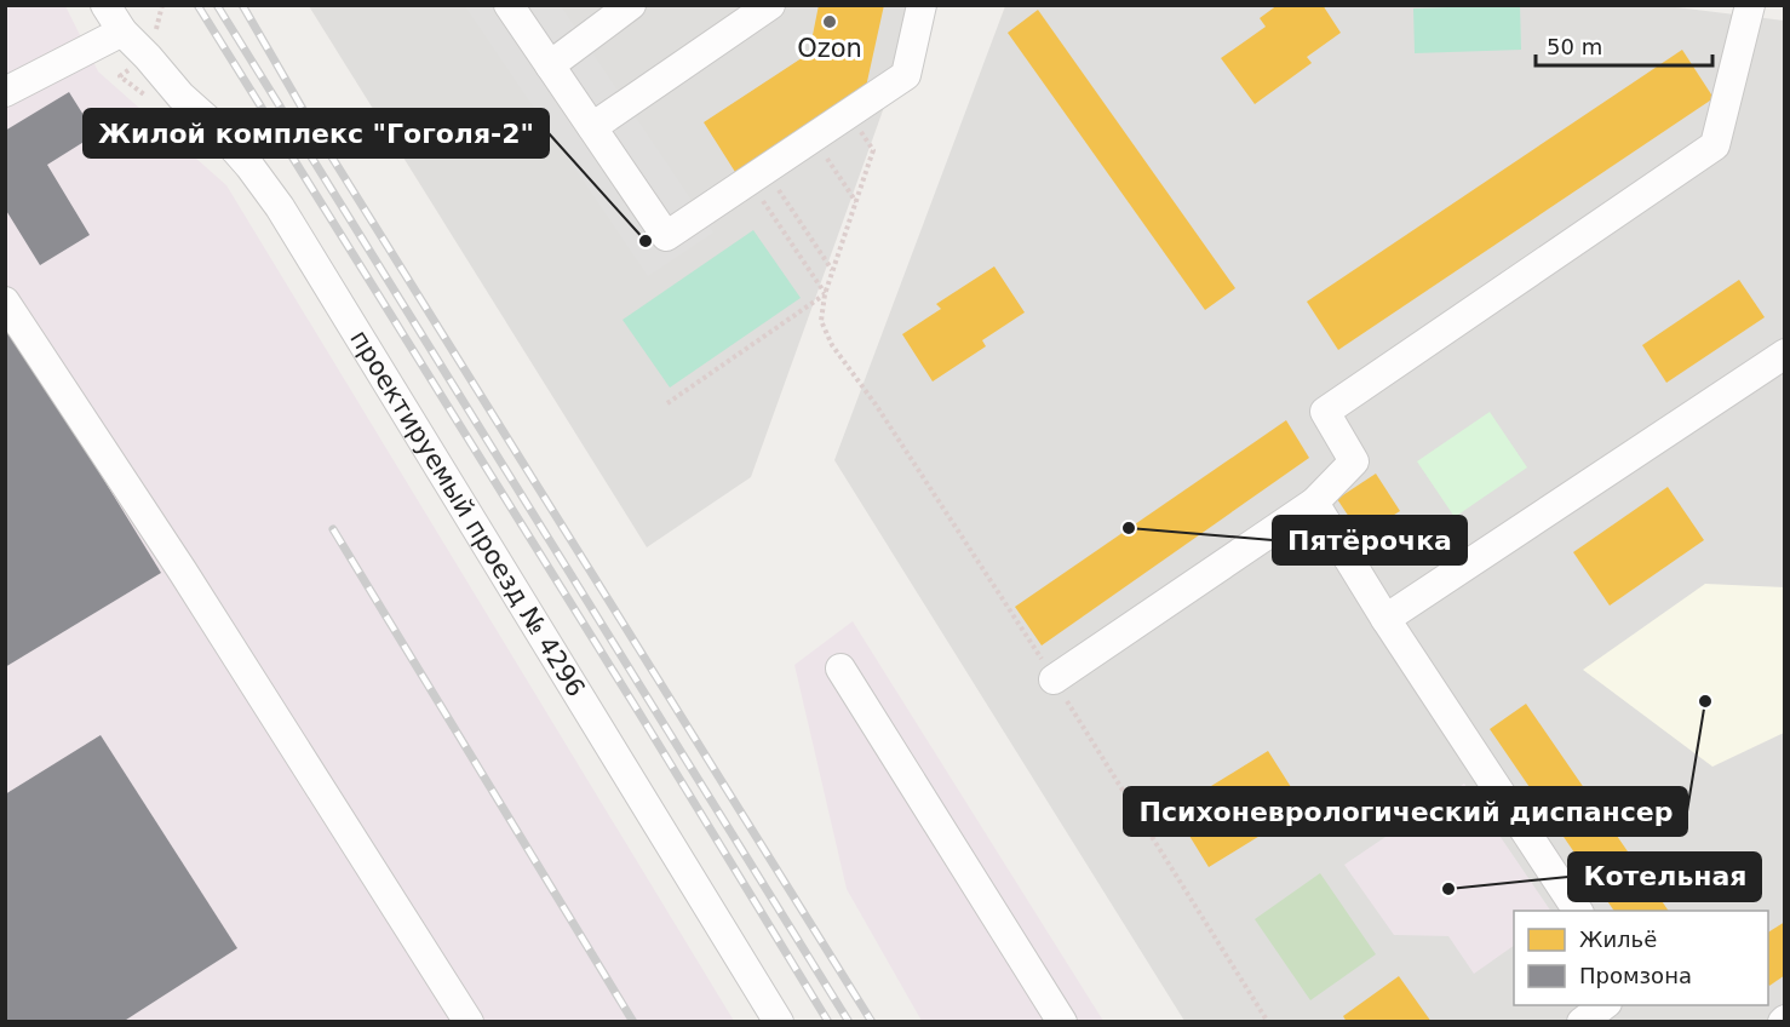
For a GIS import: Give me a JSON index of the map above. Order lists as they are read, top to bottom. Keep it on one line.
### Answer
{"streets":{"street":["проектируемый проезд № 4296"]},"places":["Ozon","Жилой комплекс \"Гоголя-2\"","Пятёрочка","Психоневрологический диспансер","Котельная"],"legend":["Жильё","Промзона"],"scale_bar":"50 m"}
